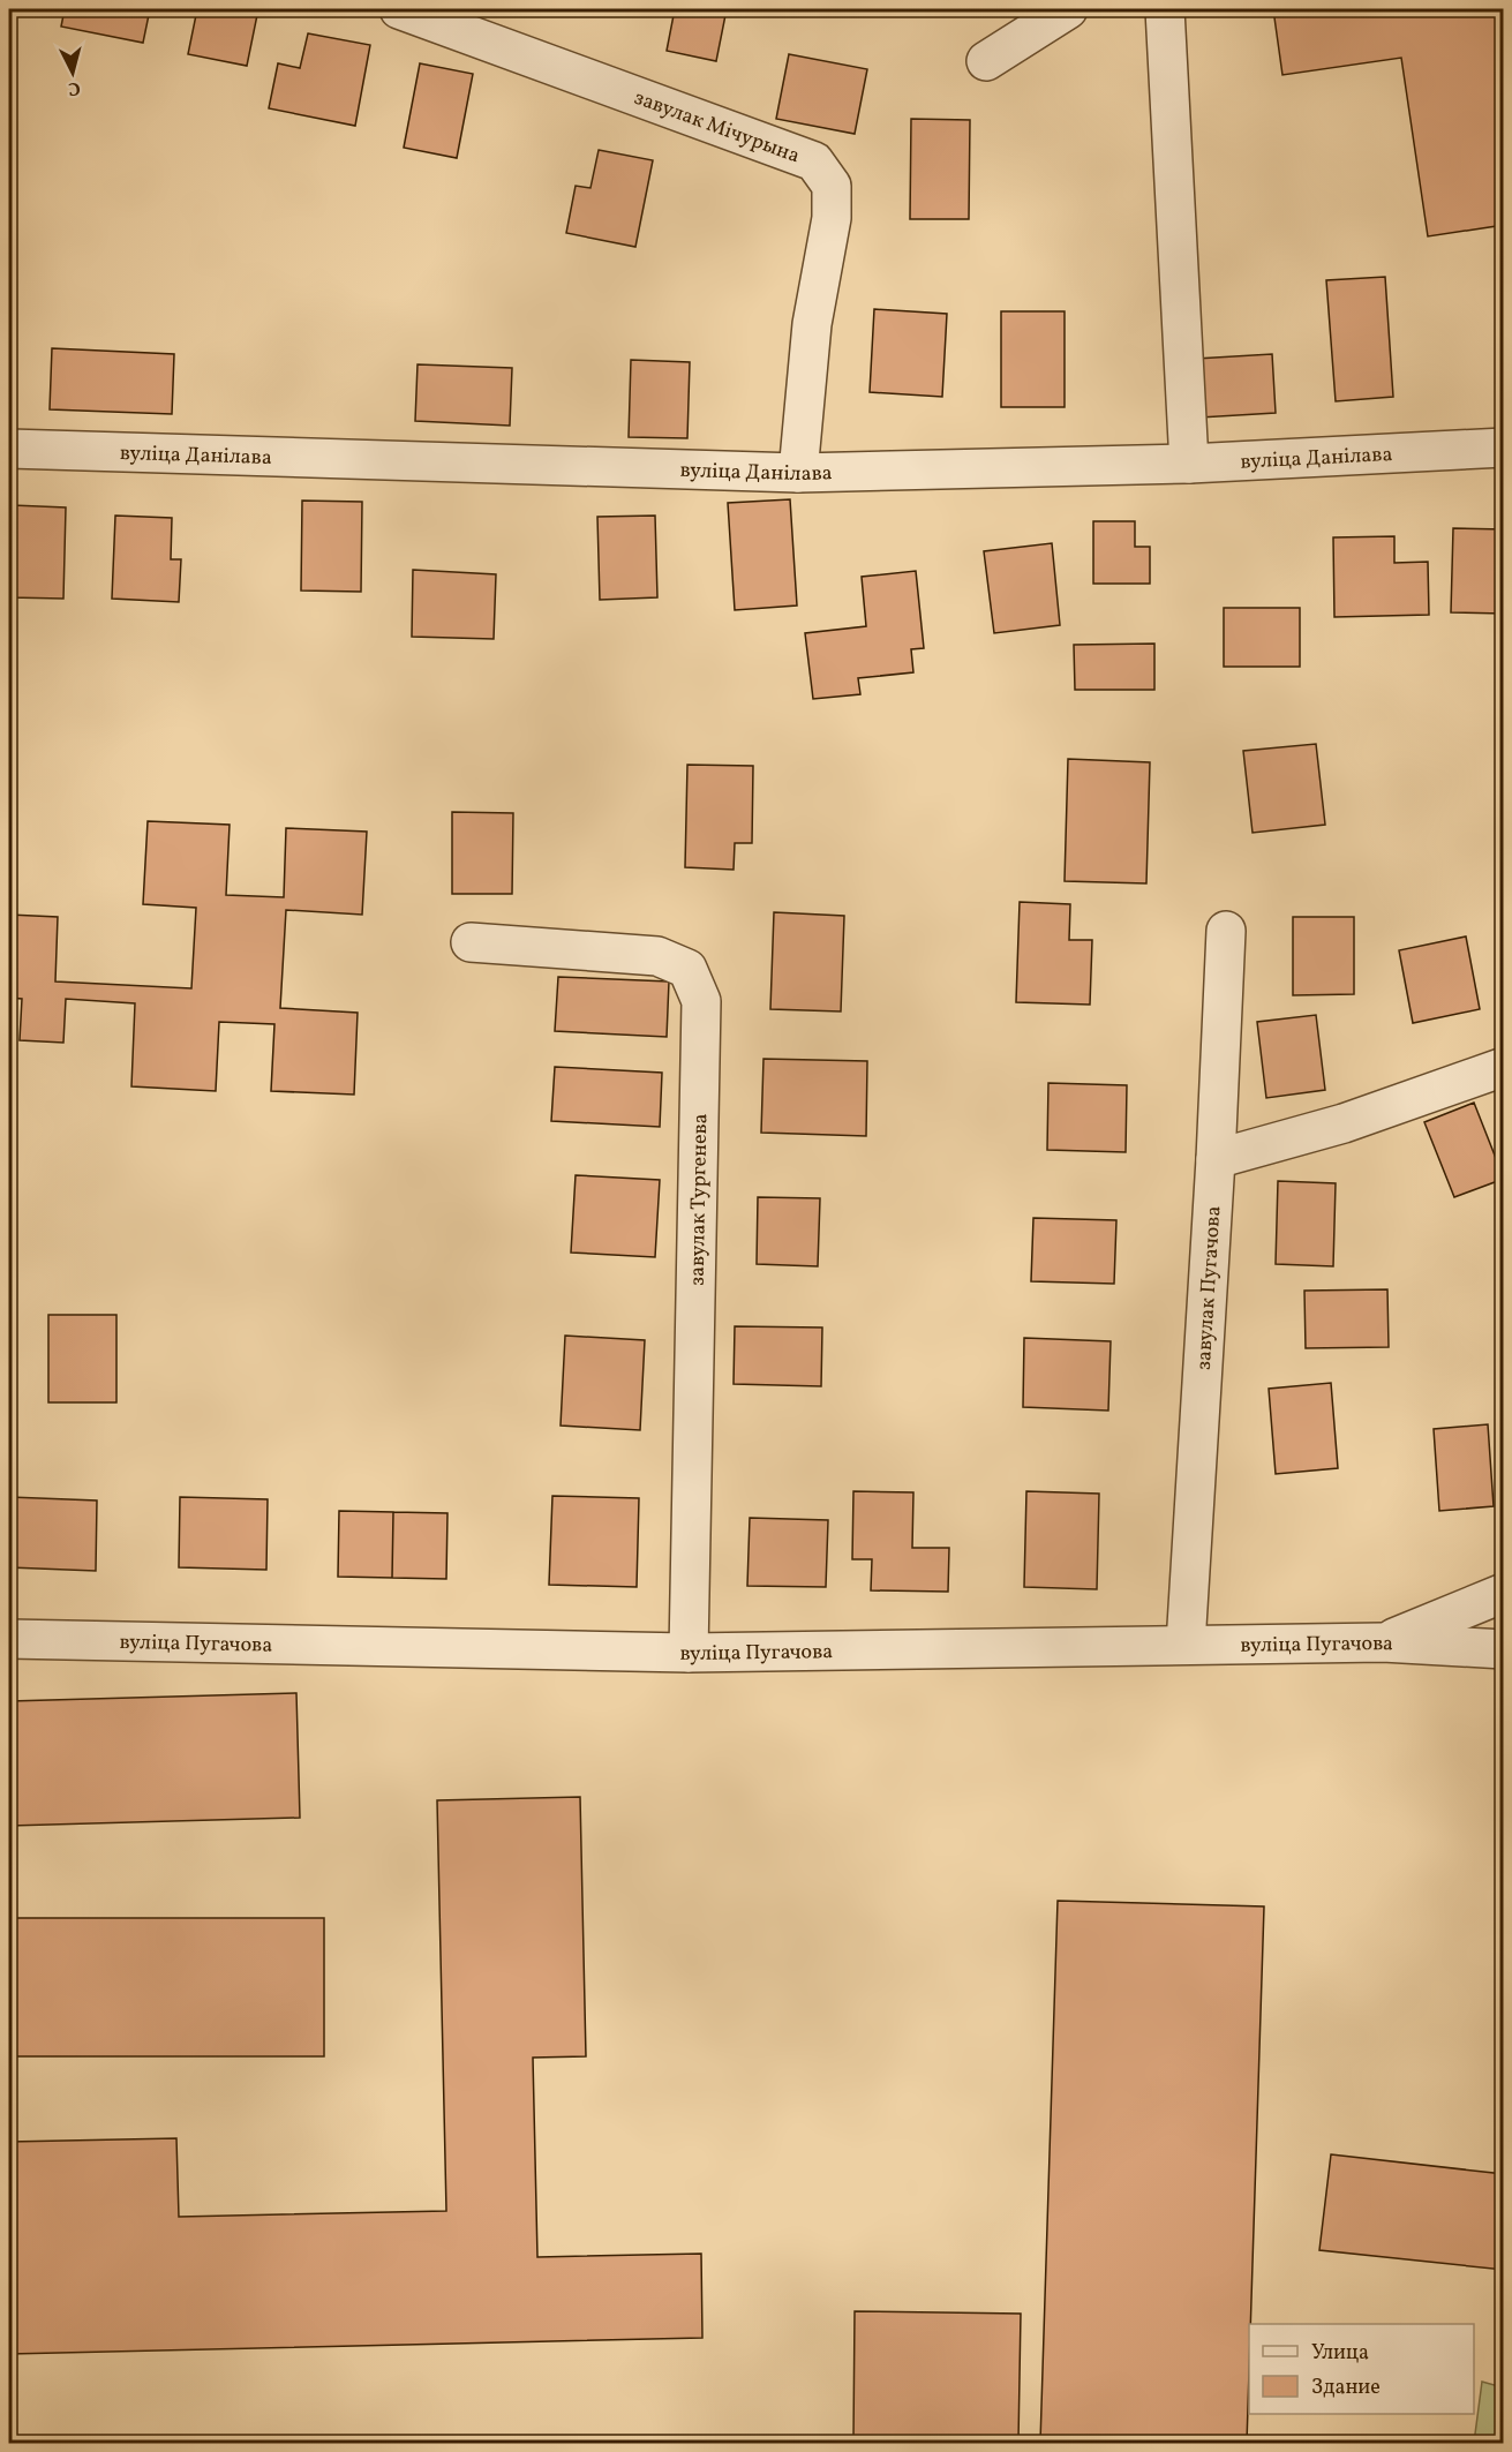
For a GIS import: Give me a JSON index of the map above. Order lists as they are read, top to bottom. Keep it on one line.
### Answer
{"streets":{"street":["завулак Мічурына","вуліца Данілава","завулак Тургенева","завулак Пугачова","вуліца Пугачова"]},"crossings":[["завулак Мічурына","вуліца Данілава"],["завулак Тургенева","вуліца Пугачова"],["завулак Пугачова","вуліца Пугачова"]],"legend":["Улица","Здание"],"north":"bottom"}
